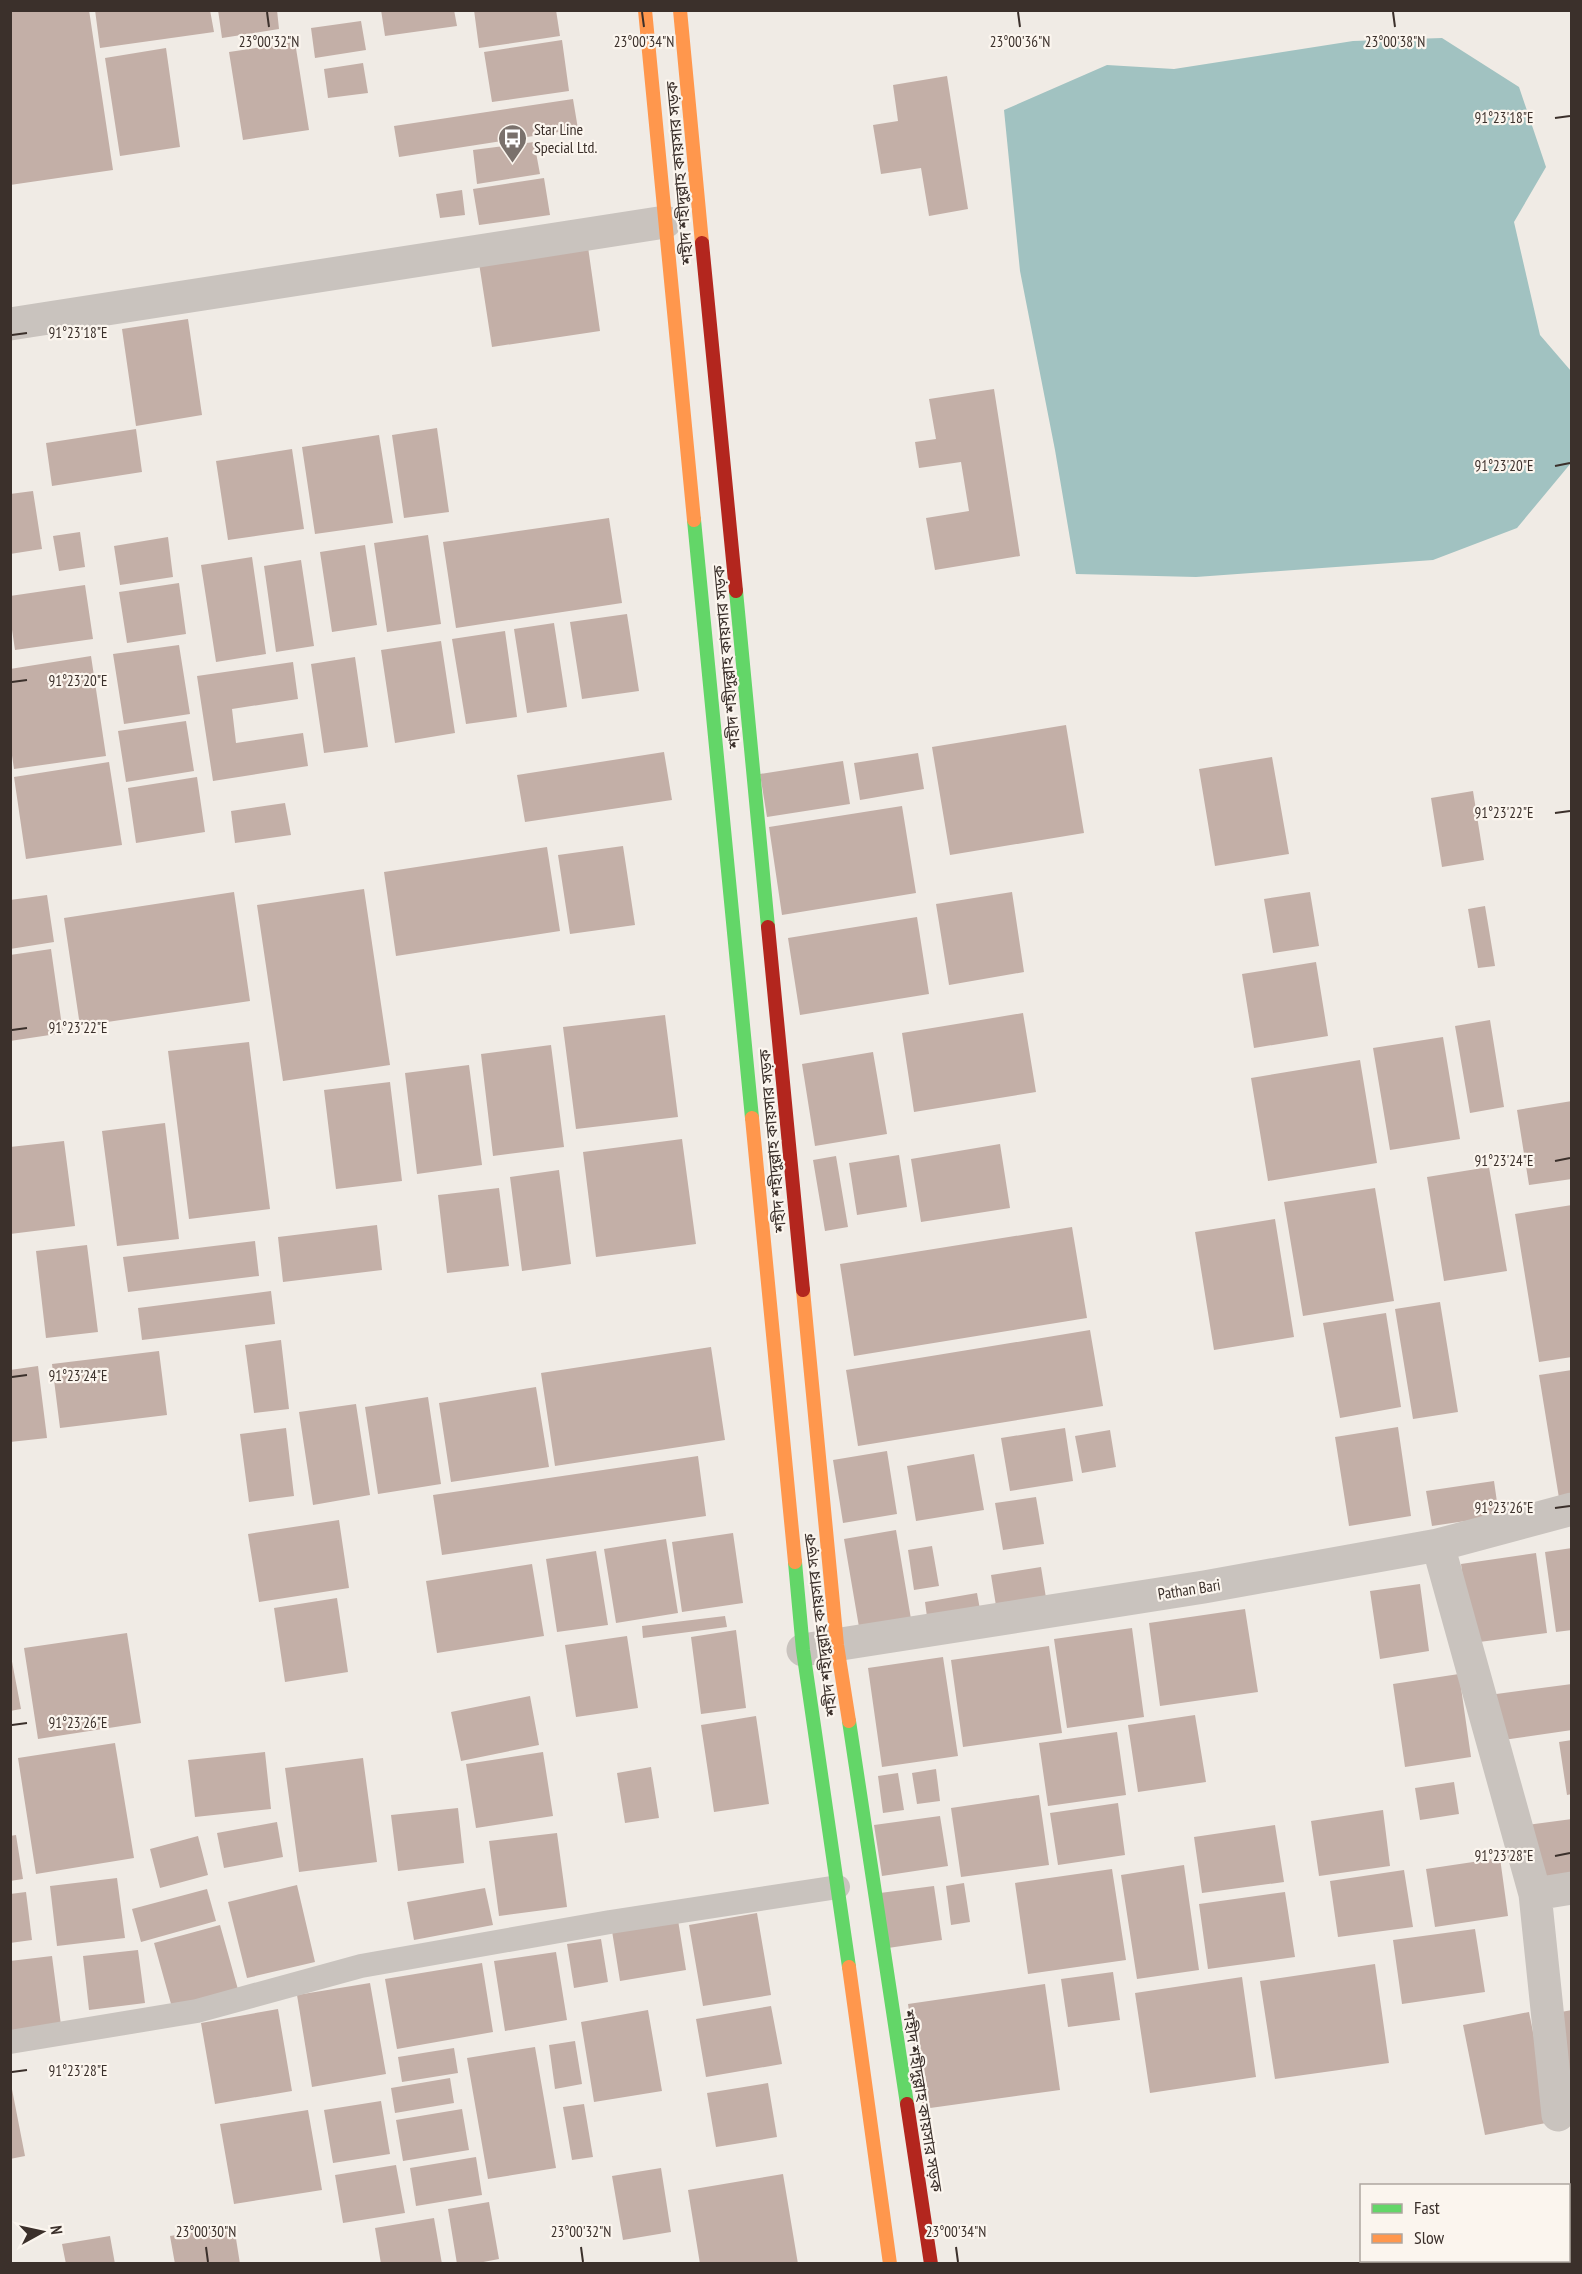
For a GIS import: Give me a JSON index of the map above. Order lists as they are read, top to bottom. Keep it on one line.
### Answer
{"streets":{"main road":["শহীদ শহীদুল্লাহ কায়সার সড়ক"],"street":["Pathan Bari"]},"crossings":[["শহীদ শহীদুল্লাহ কায়সার সড়ক","Pathan Bari"]],"places":{"bus stop":["Star Line Special Ltd."]},"legend":["Fast","Slow"],"north":"right","coordinates":["23°00'32\"N","23°00'34\"N","23°00'36\"N","23°00'38\"N","91°23'18\"E","91°23'20\"E","91°23'22\"E","91°23'24\"E","91°23'26\"E","91°23'28\"E","23°00'30\"N"]}
